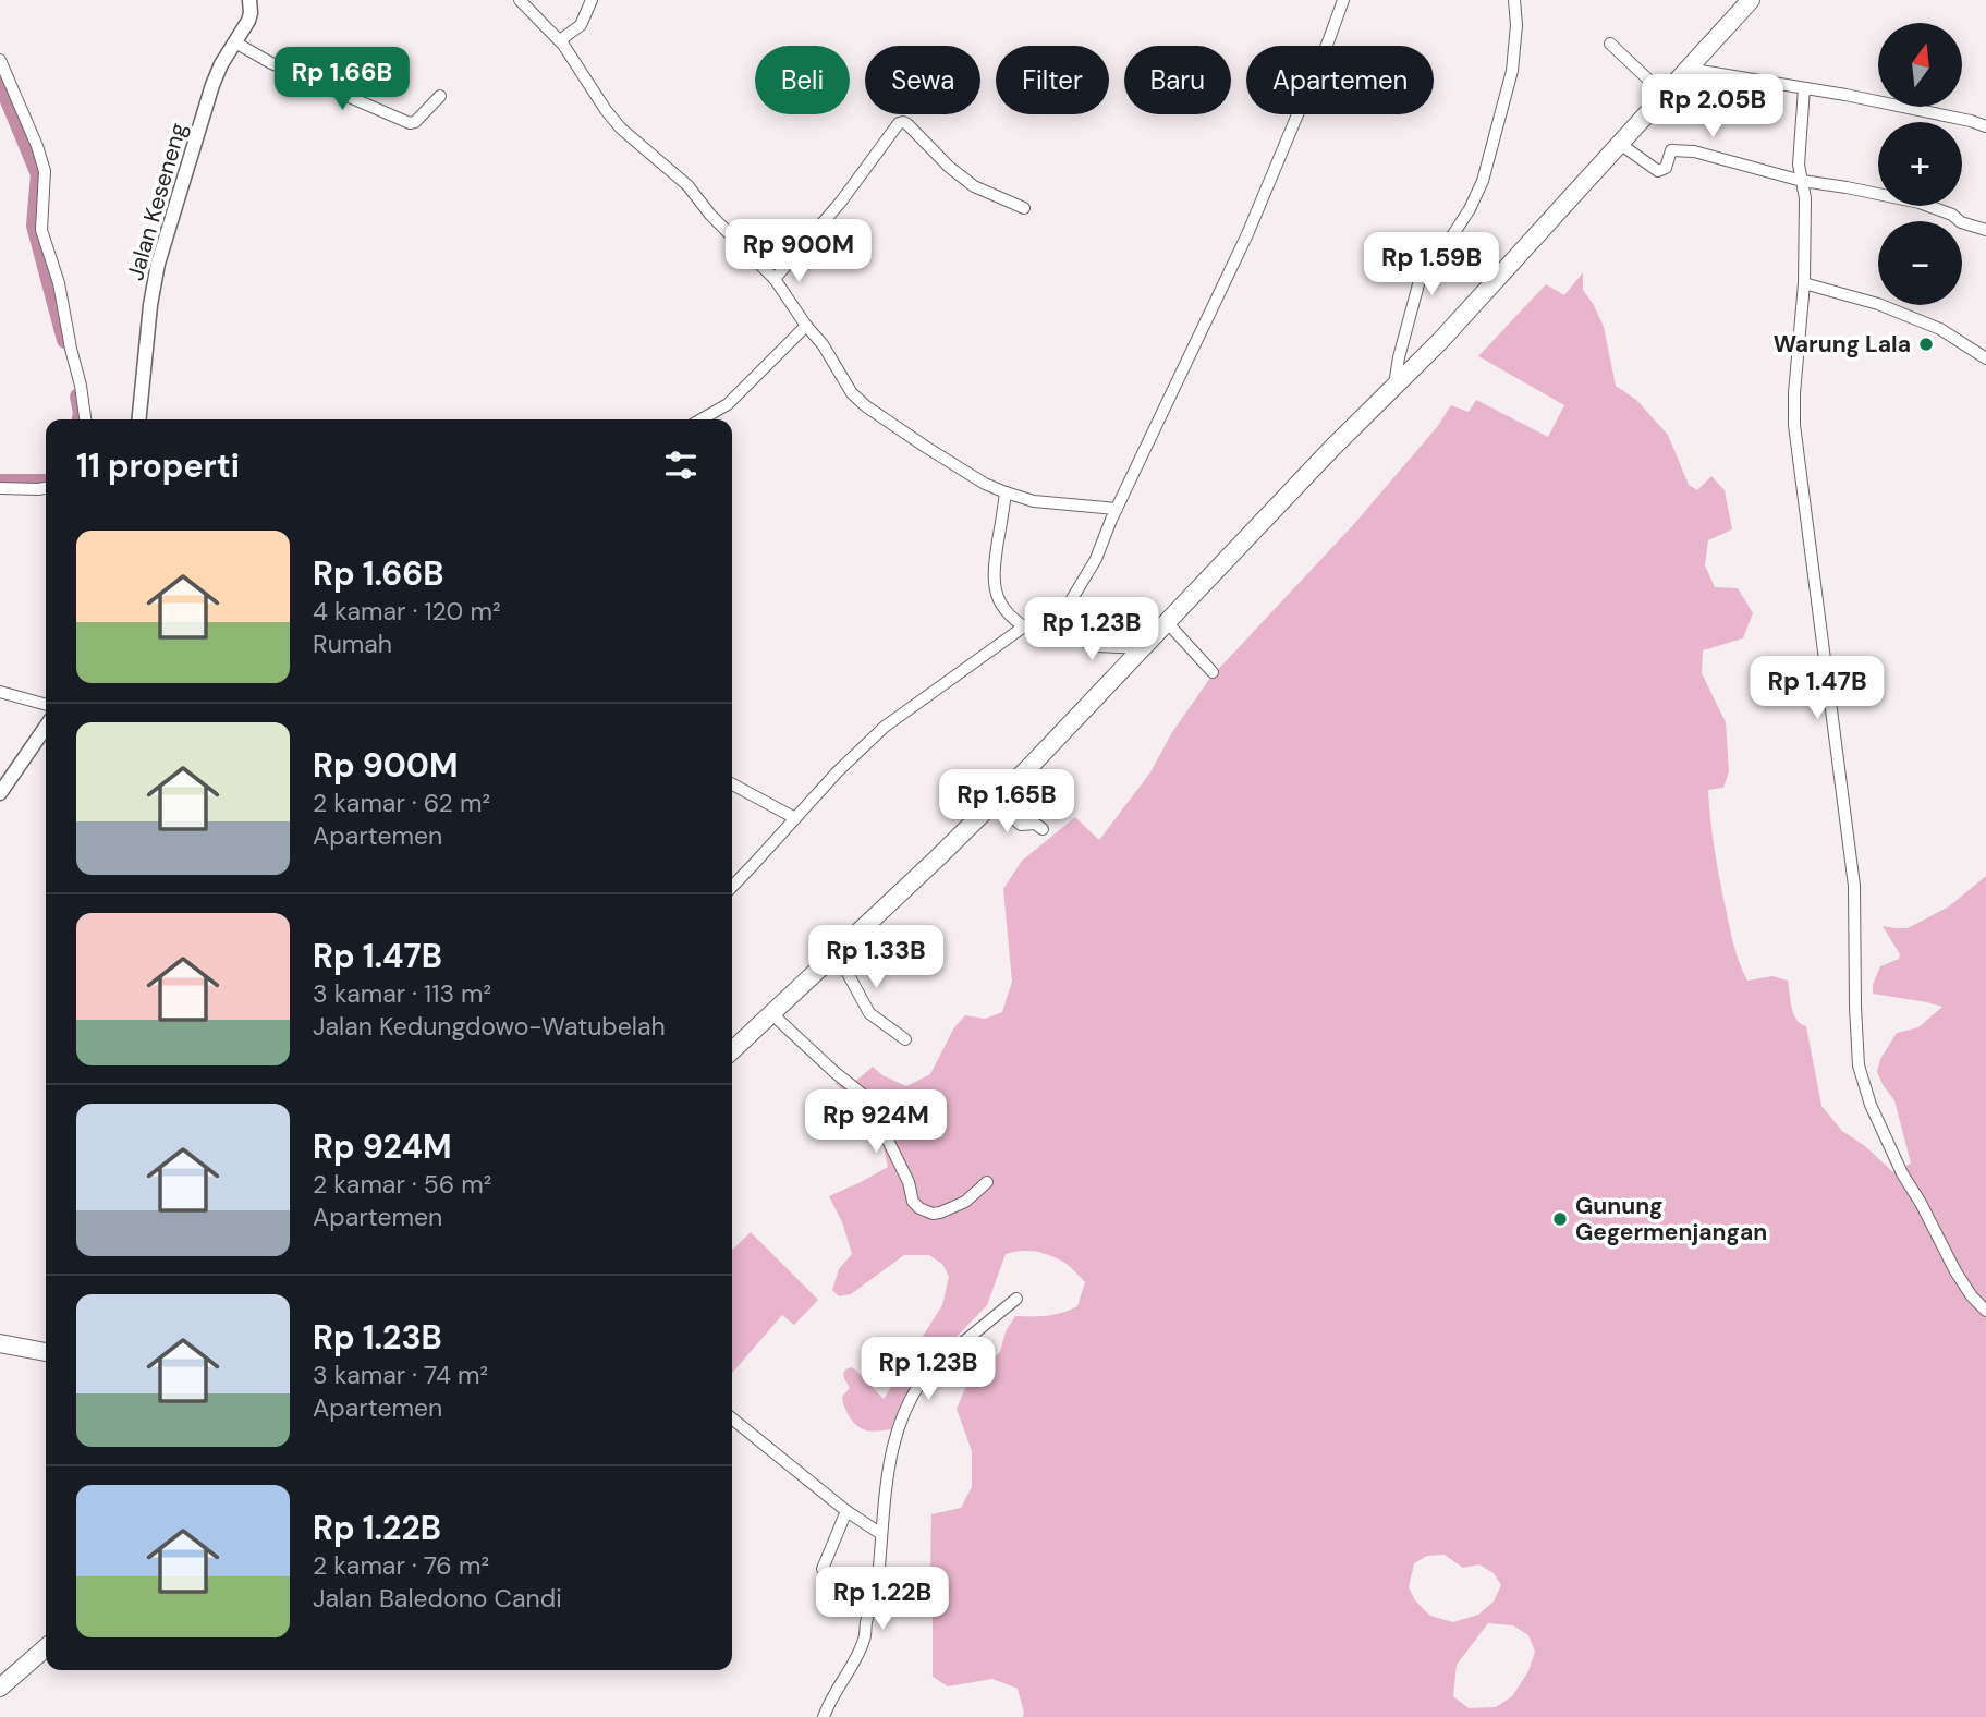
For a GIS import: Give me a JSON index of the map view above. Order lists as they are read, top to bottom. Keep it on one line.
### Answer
{"streets":{"street":["Jalan Keseneng"]},"places":["Warung Lala","Gunung Gegermenjangan"],"north":"top","page":{"map_buttons":["+","−"],"chip":["Beli","Sewa","Filter","Baru","Apartemen"],"price":["Rp 1.66B","Rp 2.05B","Rp 900M","Rp 1.59B","Rp 1.23B","Rp 1.47B","Rp 1.65B","Rp 1.33B","Rp 924M","Rp 1.23B","Rp 1.22B"],"heading":"11 properti","list":[{"name":"Rp 1.66B","note":"4 kamar · 120 m² · Rumah"},{"name":"Rp 900M","note":"2 kamar · 62 m² · Apartemen"},{"name":"Rp 1.47B","note":"3 kamar · 113 m² · Jalan Kedungdowo-Watubelah"},{"name":"Rp 924M","note":"2 kamar · 56 m² · Apartemen"},{"name":"Rp 1.23B","note":"3 kamar · 74 m² · Apartemen"},{"name":"Rp 1.22B","note":"2 kamar · 76 m² · Jalan Baledono Candi"}]}}
